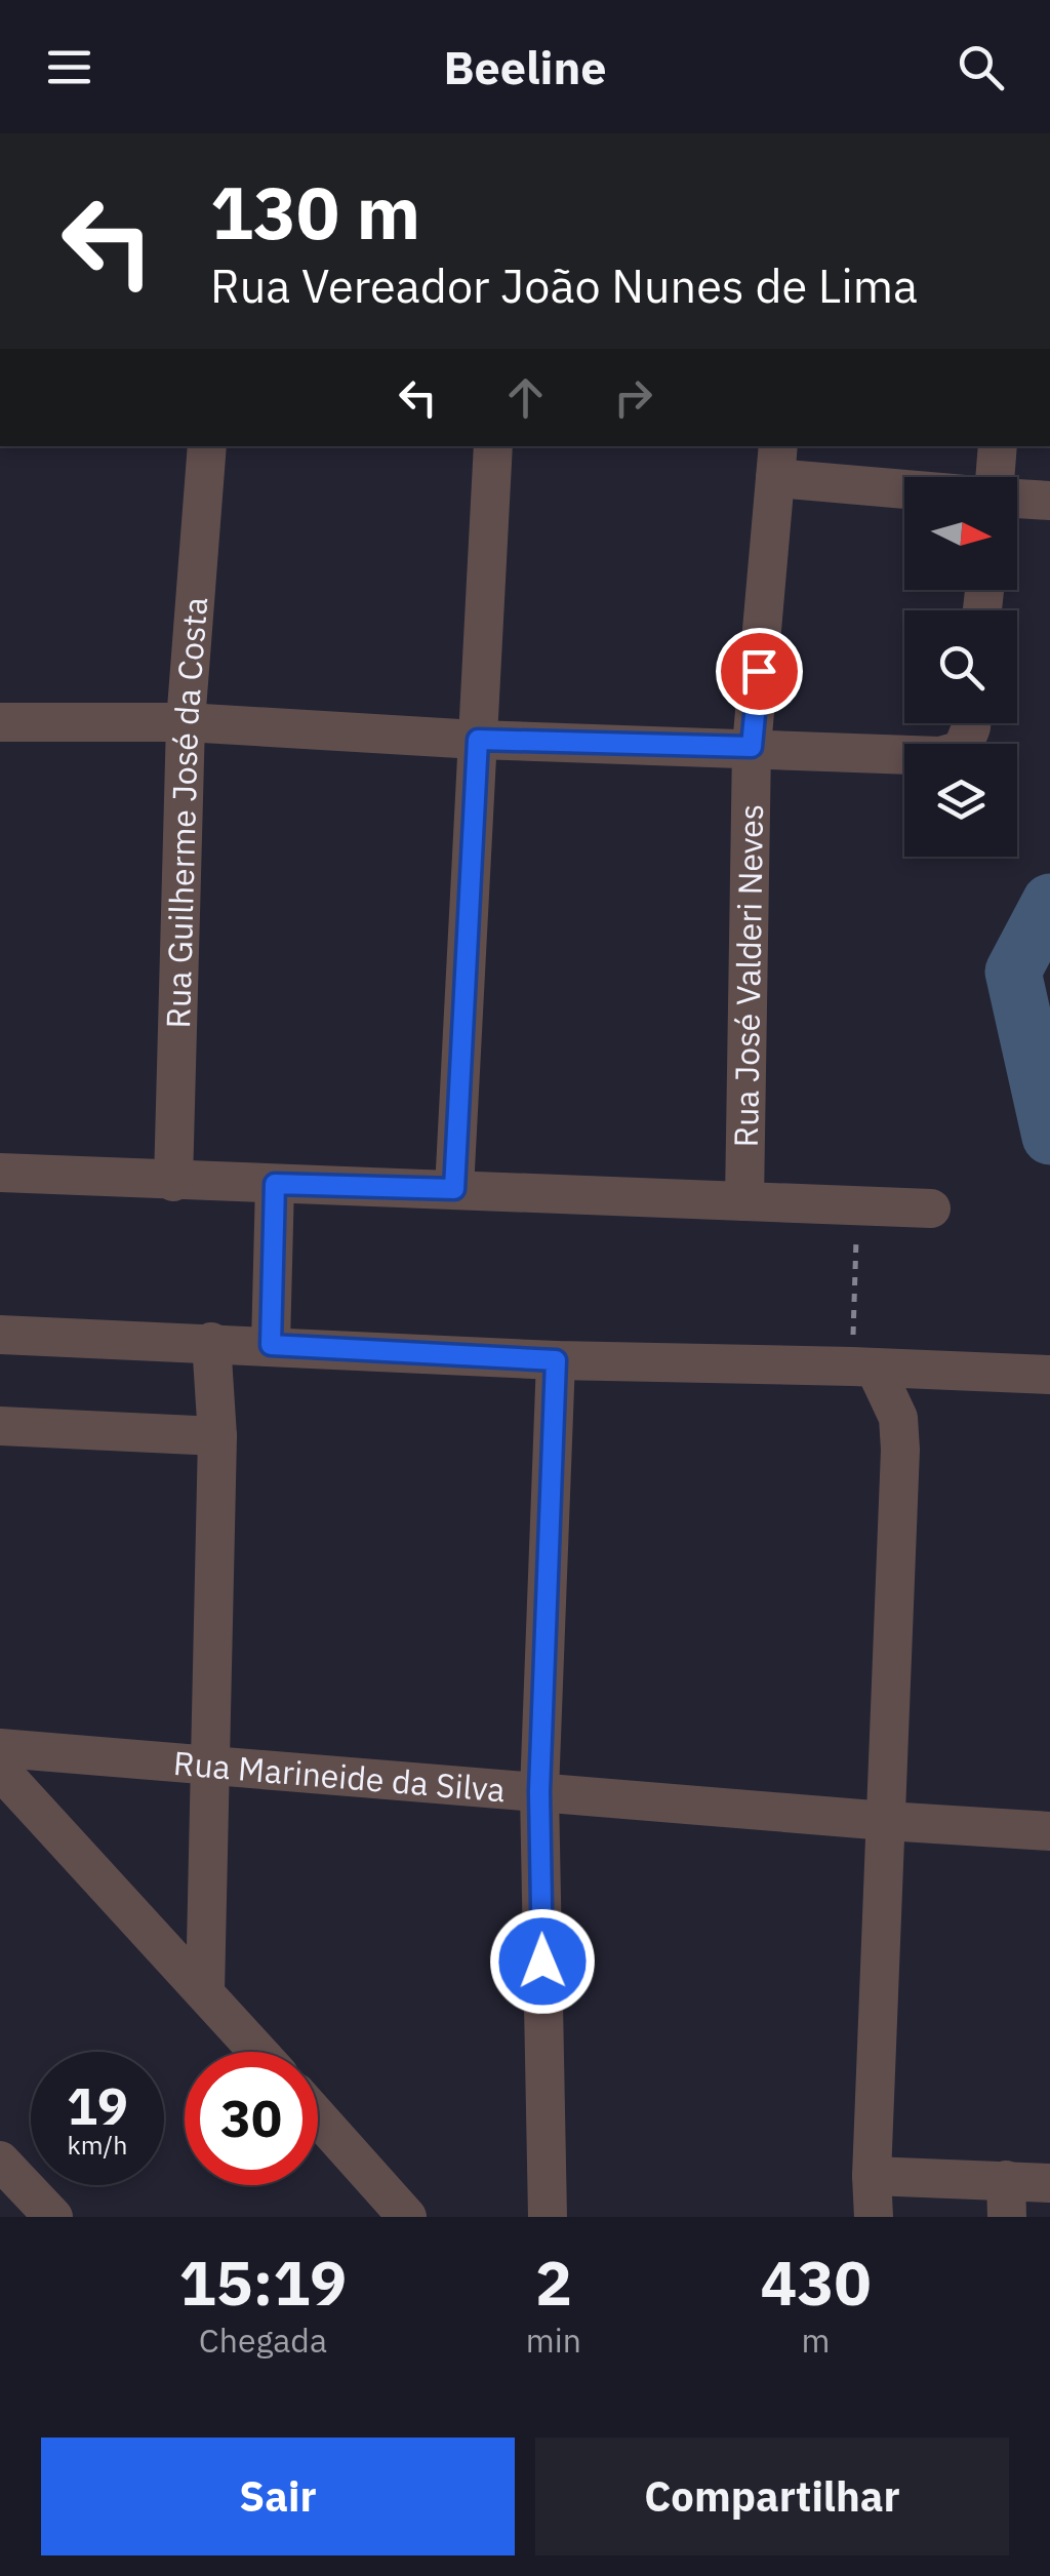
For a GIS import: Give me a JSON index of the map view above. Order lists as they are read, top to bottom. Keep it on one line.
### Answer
{"streets":{"street":["Rua Guilherme José da Costa","Rua José Valderi Neves","Rua Marineide da Silva"]},"north":"right","page":{"header":"Beeline","turn":["130 m","Rua Vereador João Nunes de Lima"],"speed":"19 km/h","limit":"30","eta":["15:19","Chegada","2","min","430","m"],"buttons":["Sair","Compartilhar"]}}
